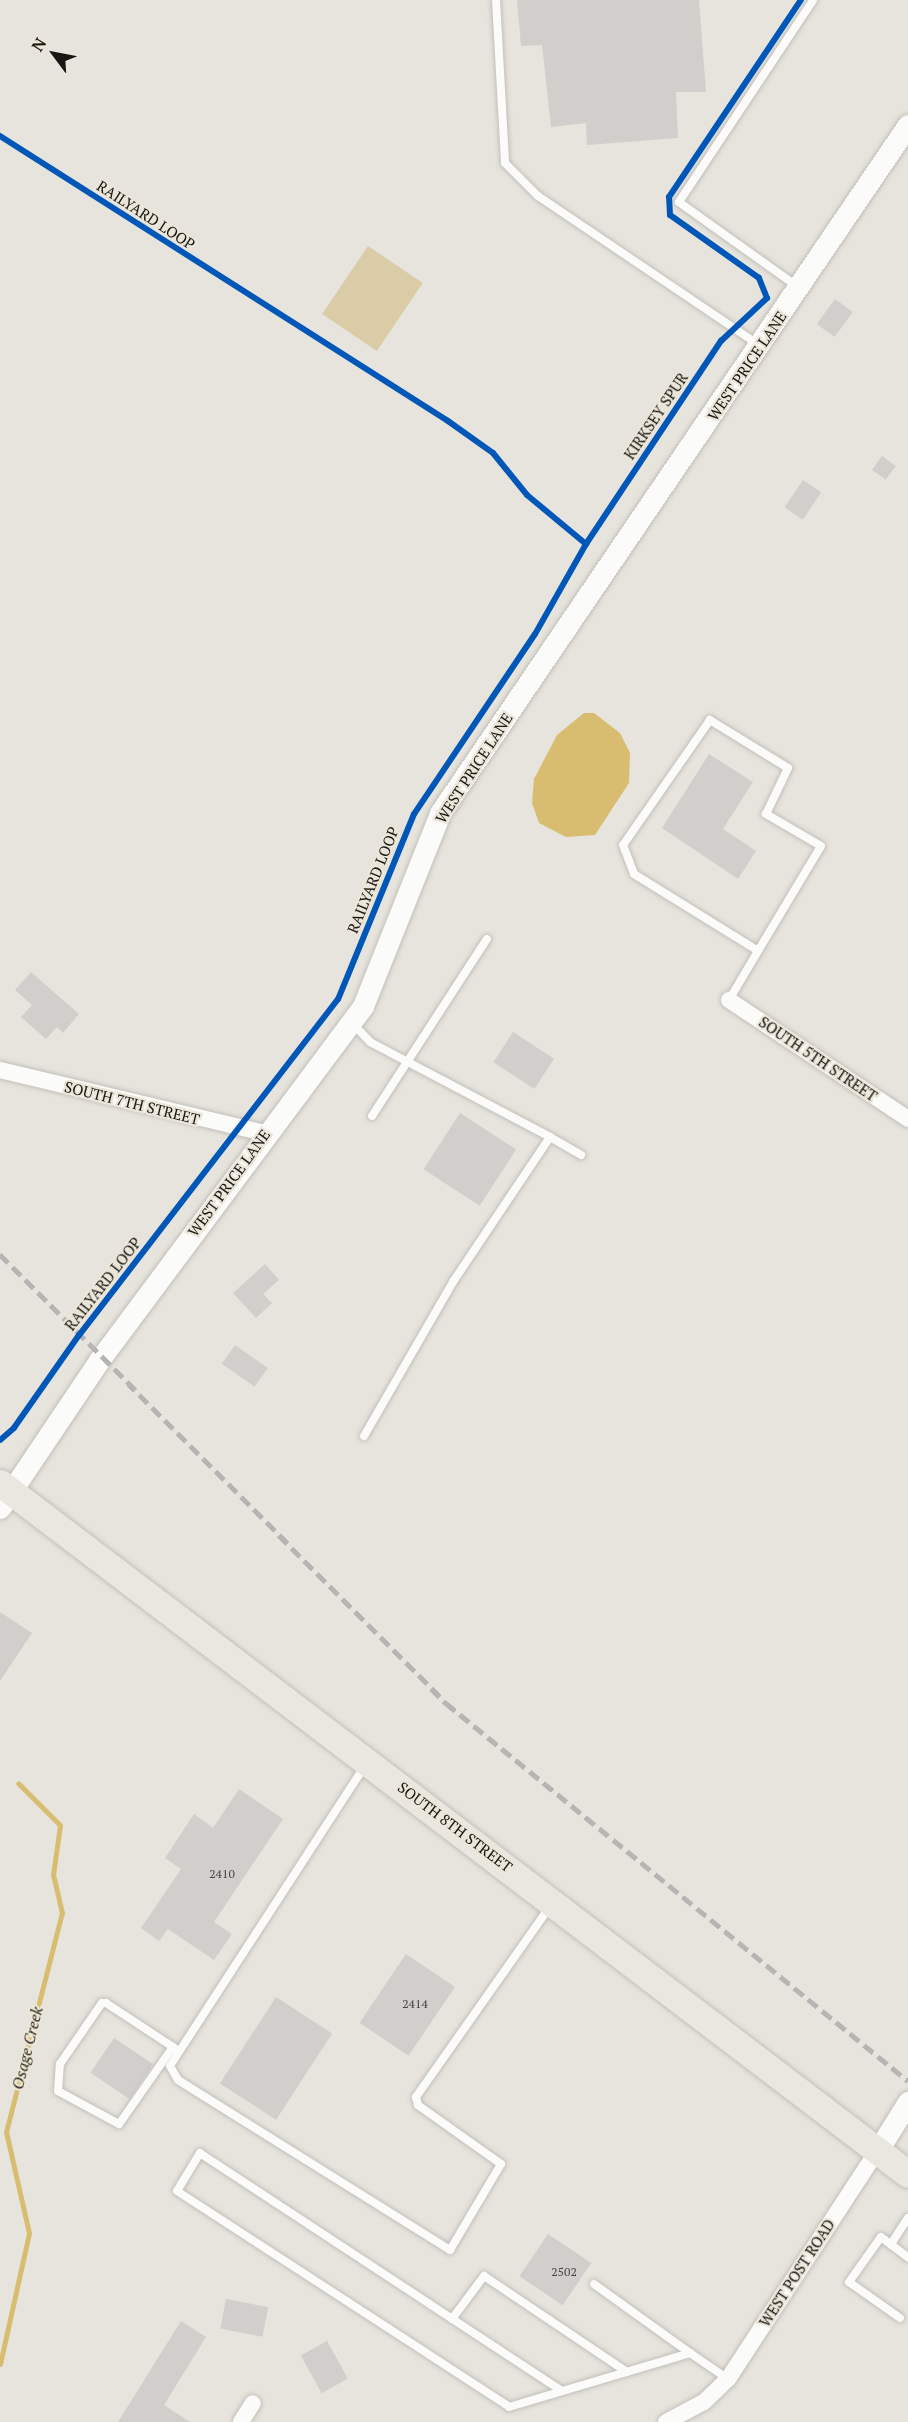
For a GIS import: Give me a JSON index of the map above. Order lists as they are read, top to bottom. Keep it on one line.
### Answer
{"streets":{"main road":["SOUTH 8TH STREET"],"street":["WEST PRICE LANE","SOUTH 5TH STREET","SOUTH 7TH STREET","WEST POST ROAD"],"cycle path":["RAILYARD LOOP","KIRKSEY SPUR"]},"crossings":[["WEST PRICE LANE","SOUTH 7TH STREET"],["WEST PRICE LANE","SOUTH 8TH STREET"],["SOUTH 8TH STREET","WEST POST ROAD"]],"water":["Osage Creek"],"house_numbers":["2410","2414","2502"],"north":"top left"}
